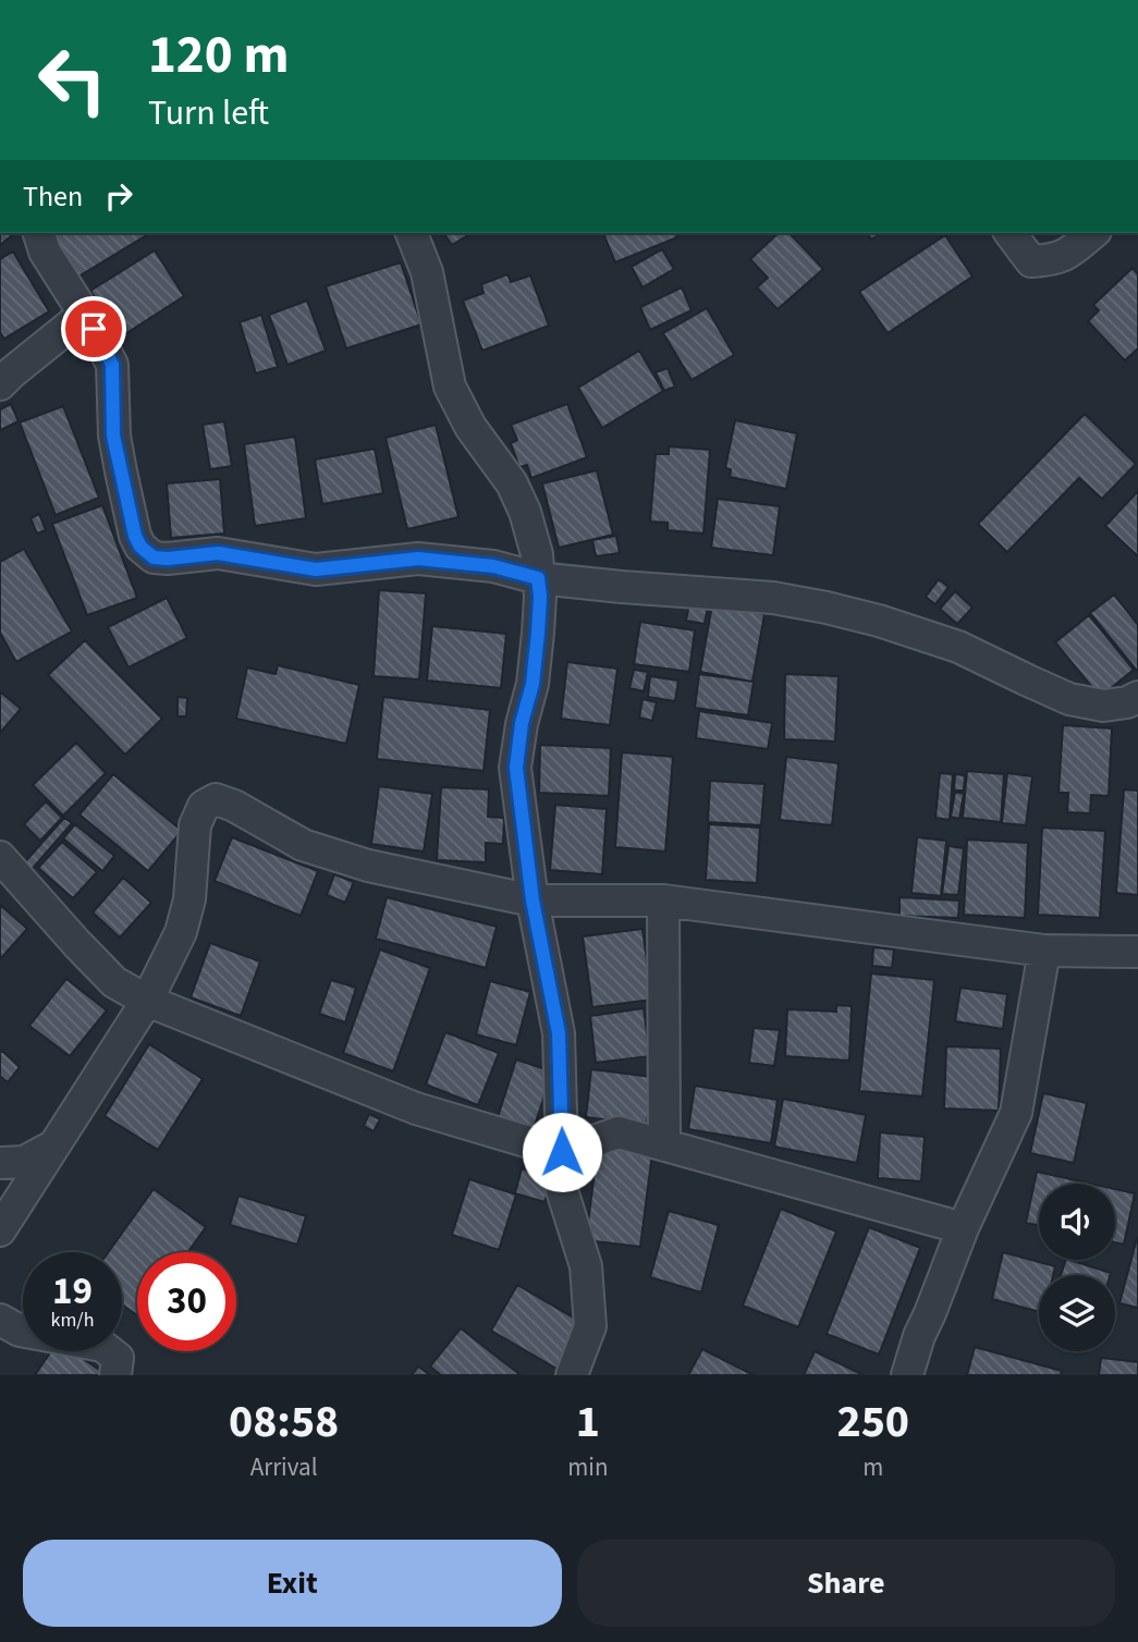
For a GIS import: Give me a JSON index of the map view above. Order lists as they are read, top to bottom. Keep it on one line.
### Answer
{"page":{"turn":["120 m","Turn left"],"then":"Then","speed":"19 km/h","limit":"30","eta":["08:58","Arrival","1","min","250","m"],"buttons":["Exit","Share"]}}
